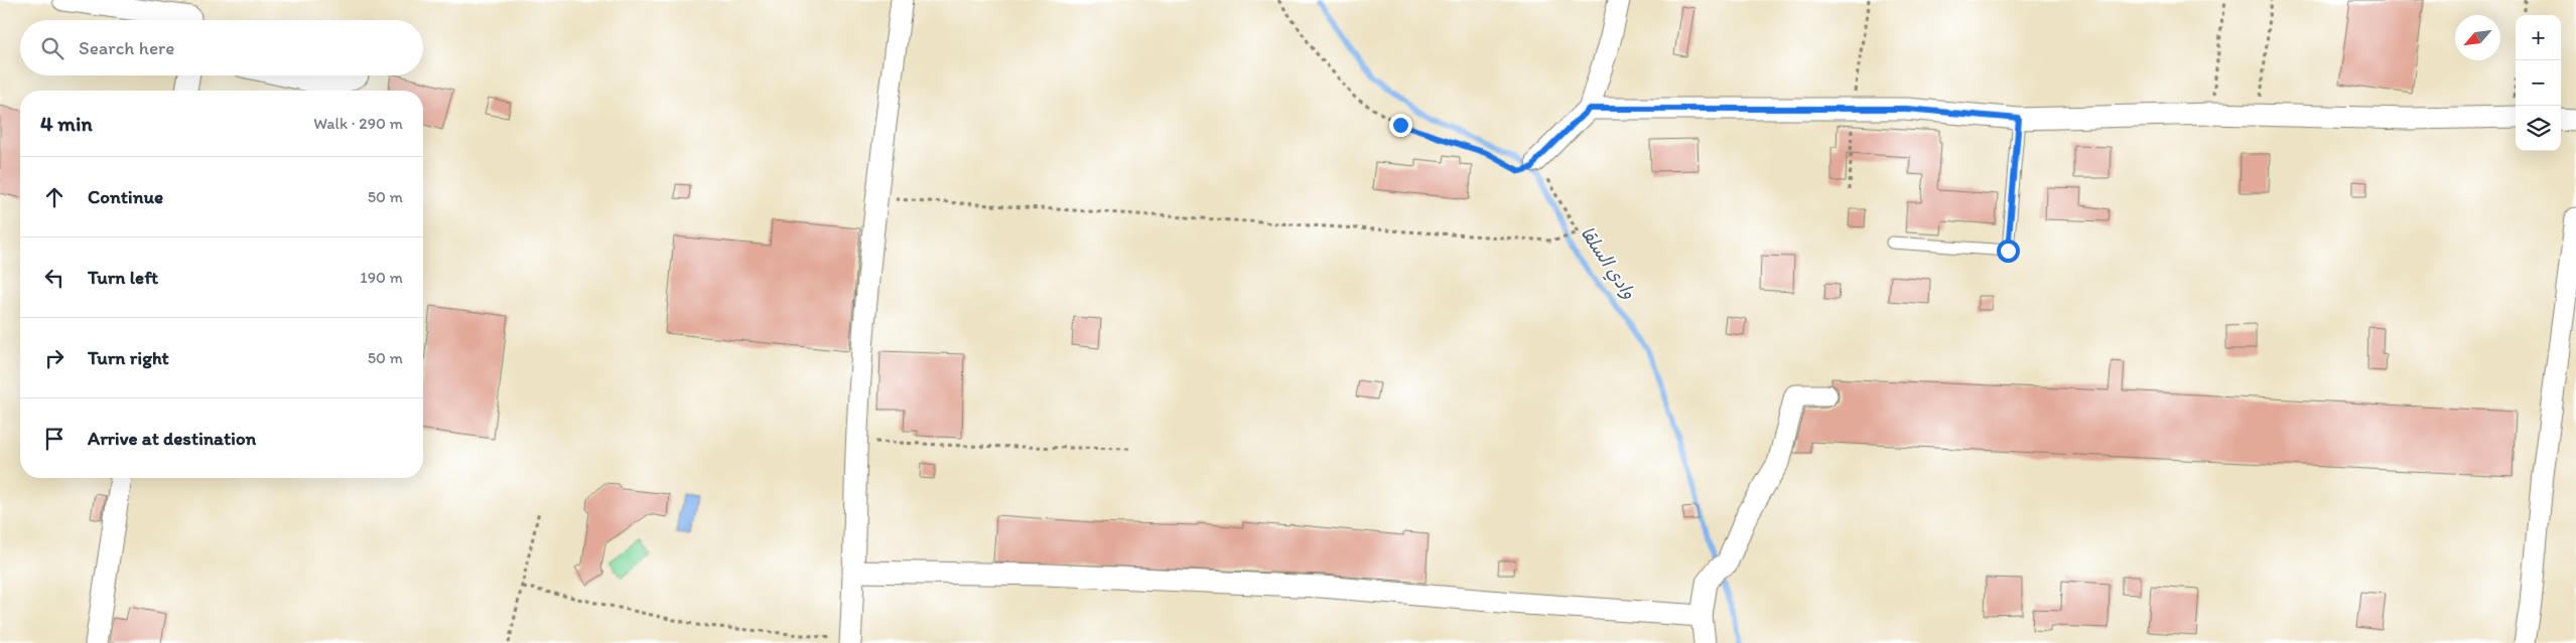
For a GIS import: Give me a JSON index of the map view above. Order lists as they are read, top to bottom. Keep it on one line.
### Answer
{"water":["وادي السلقا"],"north":"bottom left","page":{"map_buttons":["+","−"],"search":"Search here","heading":["4 min","Walk · 290 m"],"list":[["Continue","50 m"],["Turn left","190 m"],["Turn right","50 m"],"Arrive at destination"]}}
